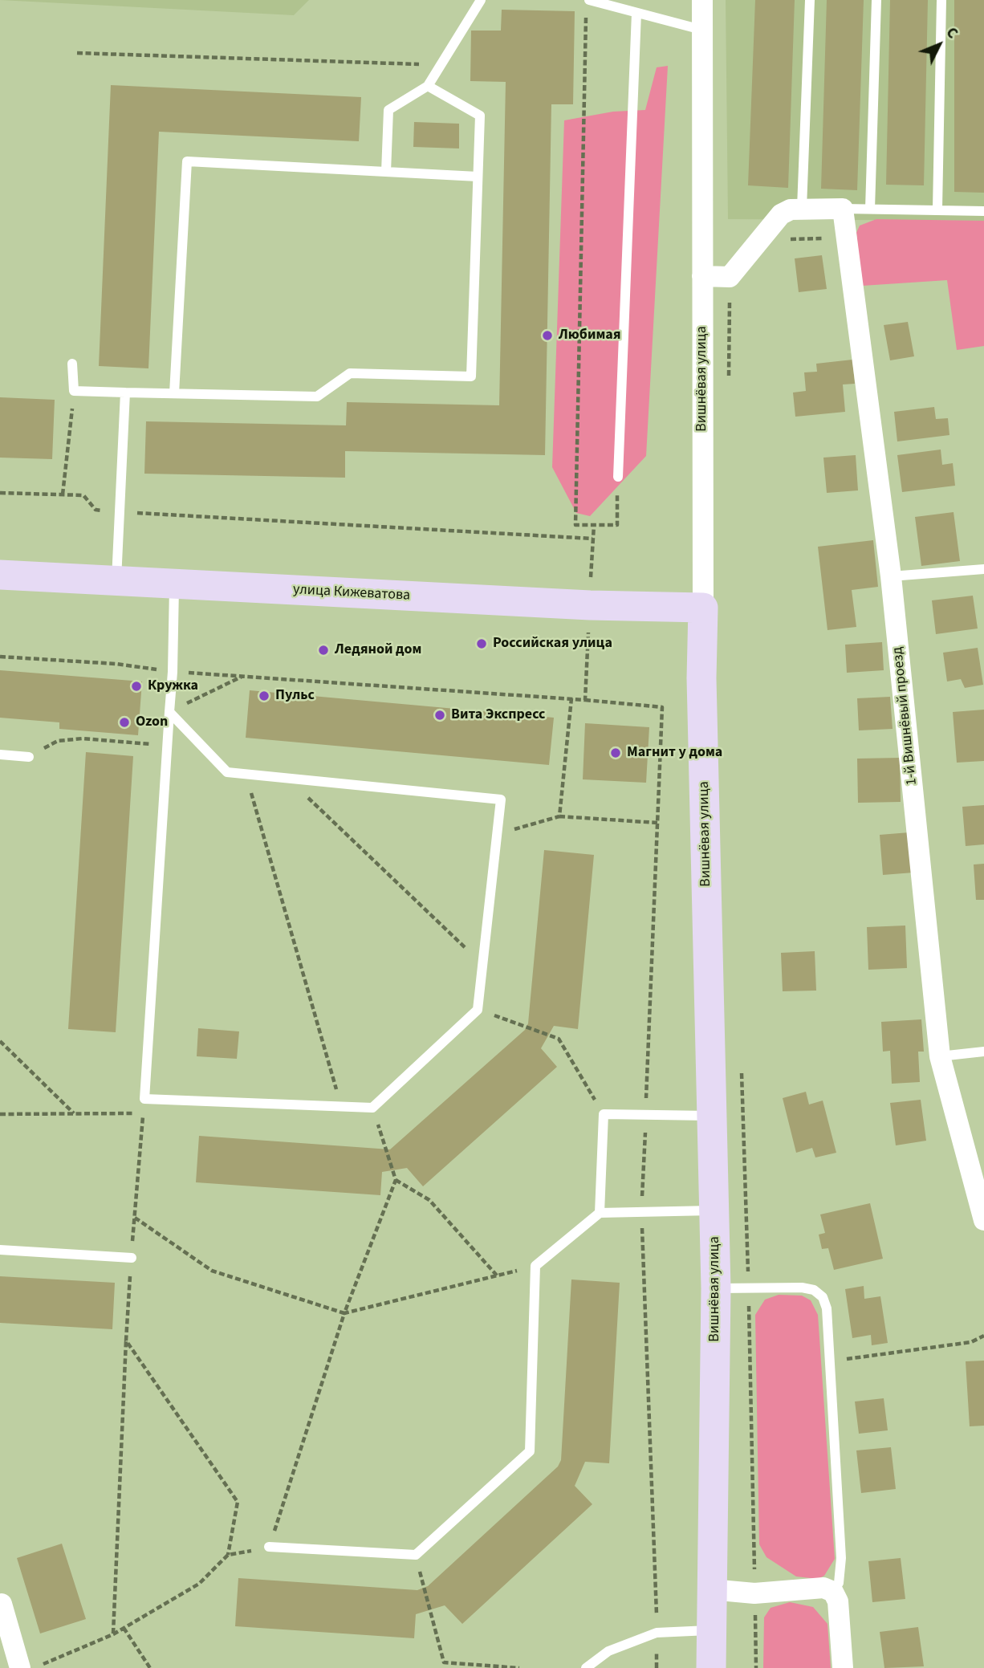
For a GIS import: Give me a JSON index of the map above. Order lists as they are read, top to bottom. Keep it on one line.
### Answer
{"streets":{"main road":["Вишнёвая улица","улица Кижеватова"],"street":["1-й Вишнёвый проезд"]},"crossings":[["Вишнёвая улица","улица Кижеватова"]],"places":["Любимая","Российская улица","Ледяной дом","Кружка","Пульс","Вита Экспресс","Ozon","Магнит у дома"],"north":"top right"}
